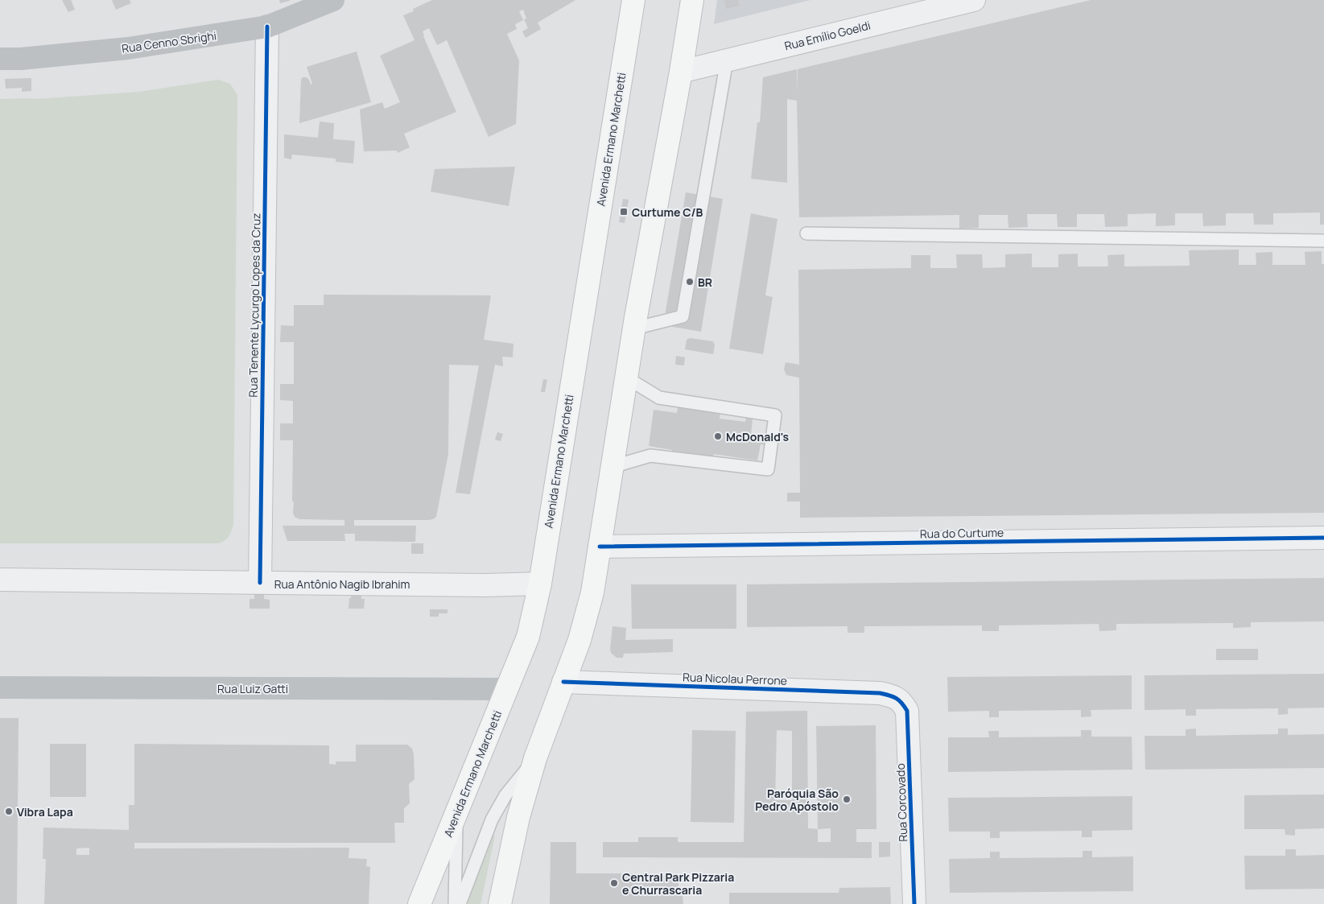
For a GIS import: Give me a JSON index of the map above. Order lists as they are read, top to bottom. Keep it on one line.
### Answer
{"streets":{"main road":["Avenida Ermano Marchetti"],"street":["Rua Emílio Goeldi","Rua Cenno Sbrighi","Rua Tenente Lycurgo Lopes da Cruz","Rua do Curtume","Rua Antônio Nagib Ibrahim","Rua Nicolau Perrone","Rua Luiz Gatti","Rua Corcovado"]},"crossings":[["Rua Cenno Sbrighi","Rua Tenente Lycurgo Lopes da Cruz"],["Avenida Ermano Marchetti","Rua Antônio Nagib Ibrahim"],["Avenida Ermano Marchetti","Rua Luiz Gatti"],["Rua Tenente Lycurgo Lopes da Cruz","Rua Antônio Nagib Ibrahim"],["Rua Nicolau Perrone","Rua Corcovado"]],"places":{"transit":["Curtume C/B"],"other":["BR","McDonald's","Paróquia São Pedro Apóstolo","Vibra Lapa","Central Park Pizzaria e Churrascaria"]}}
